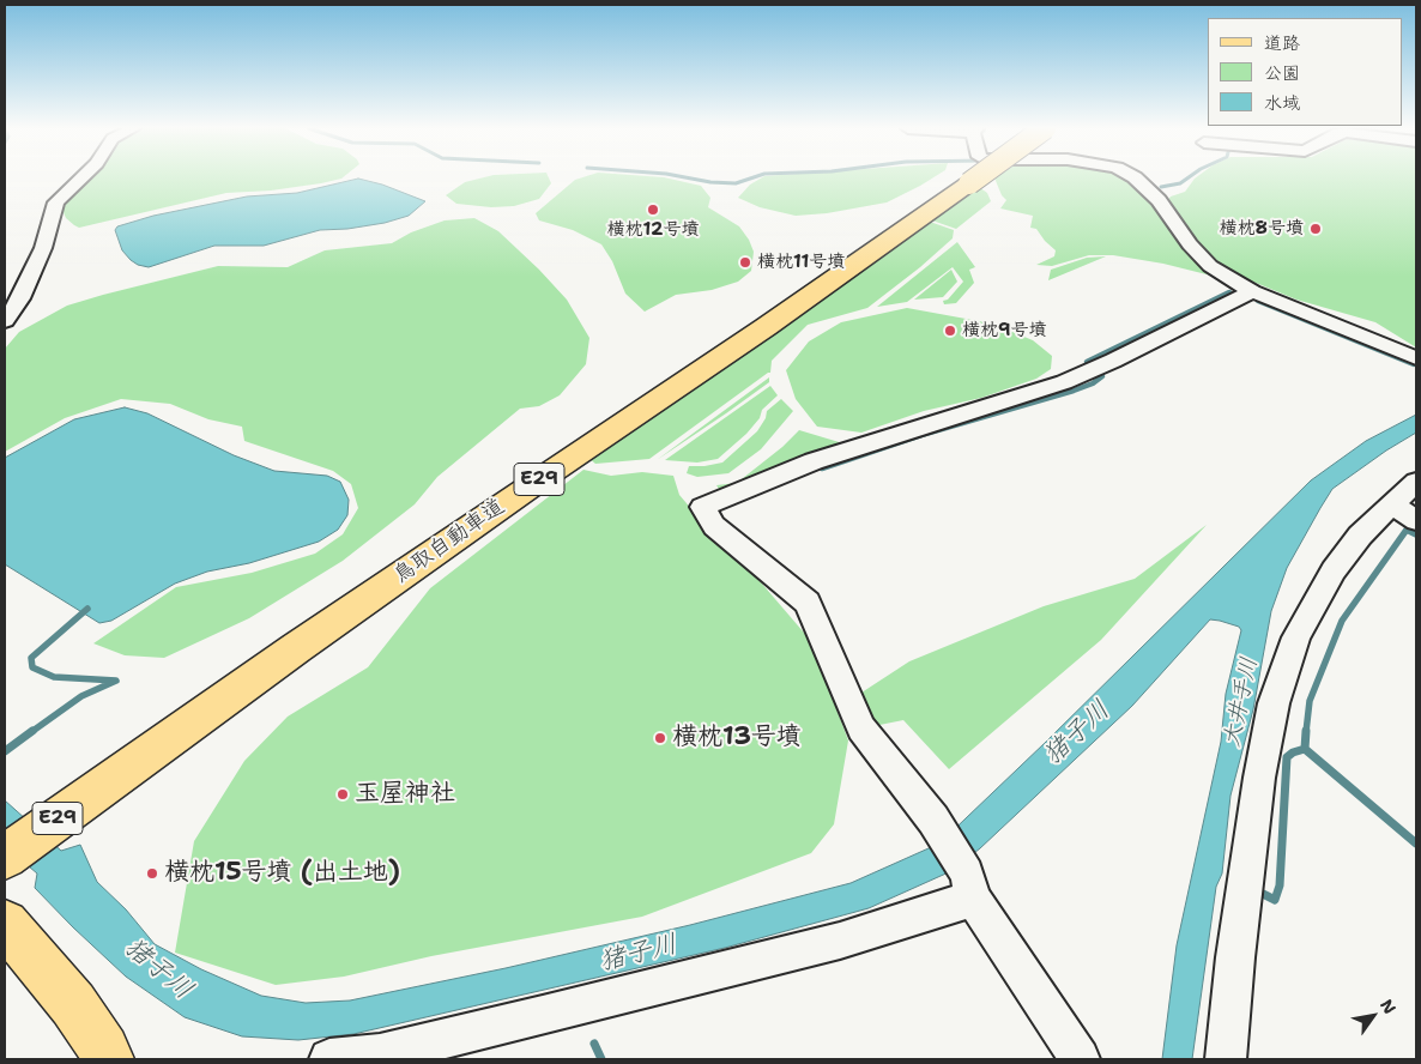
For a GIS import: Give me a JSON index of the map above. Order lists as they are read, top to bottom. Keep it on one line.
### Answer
{"streets":{"main road":["E29","鳥取自動車道"]},"water":["大井手川","猪子川"],"places":["横枕12号墳","横枕8号墳","横枕11号墳","横枕9号墳","横枕13号墳","玉屋神社","横枕15号墳 (出土地)"],"legend":["道路","公園","水域"],"north":"top right"}
